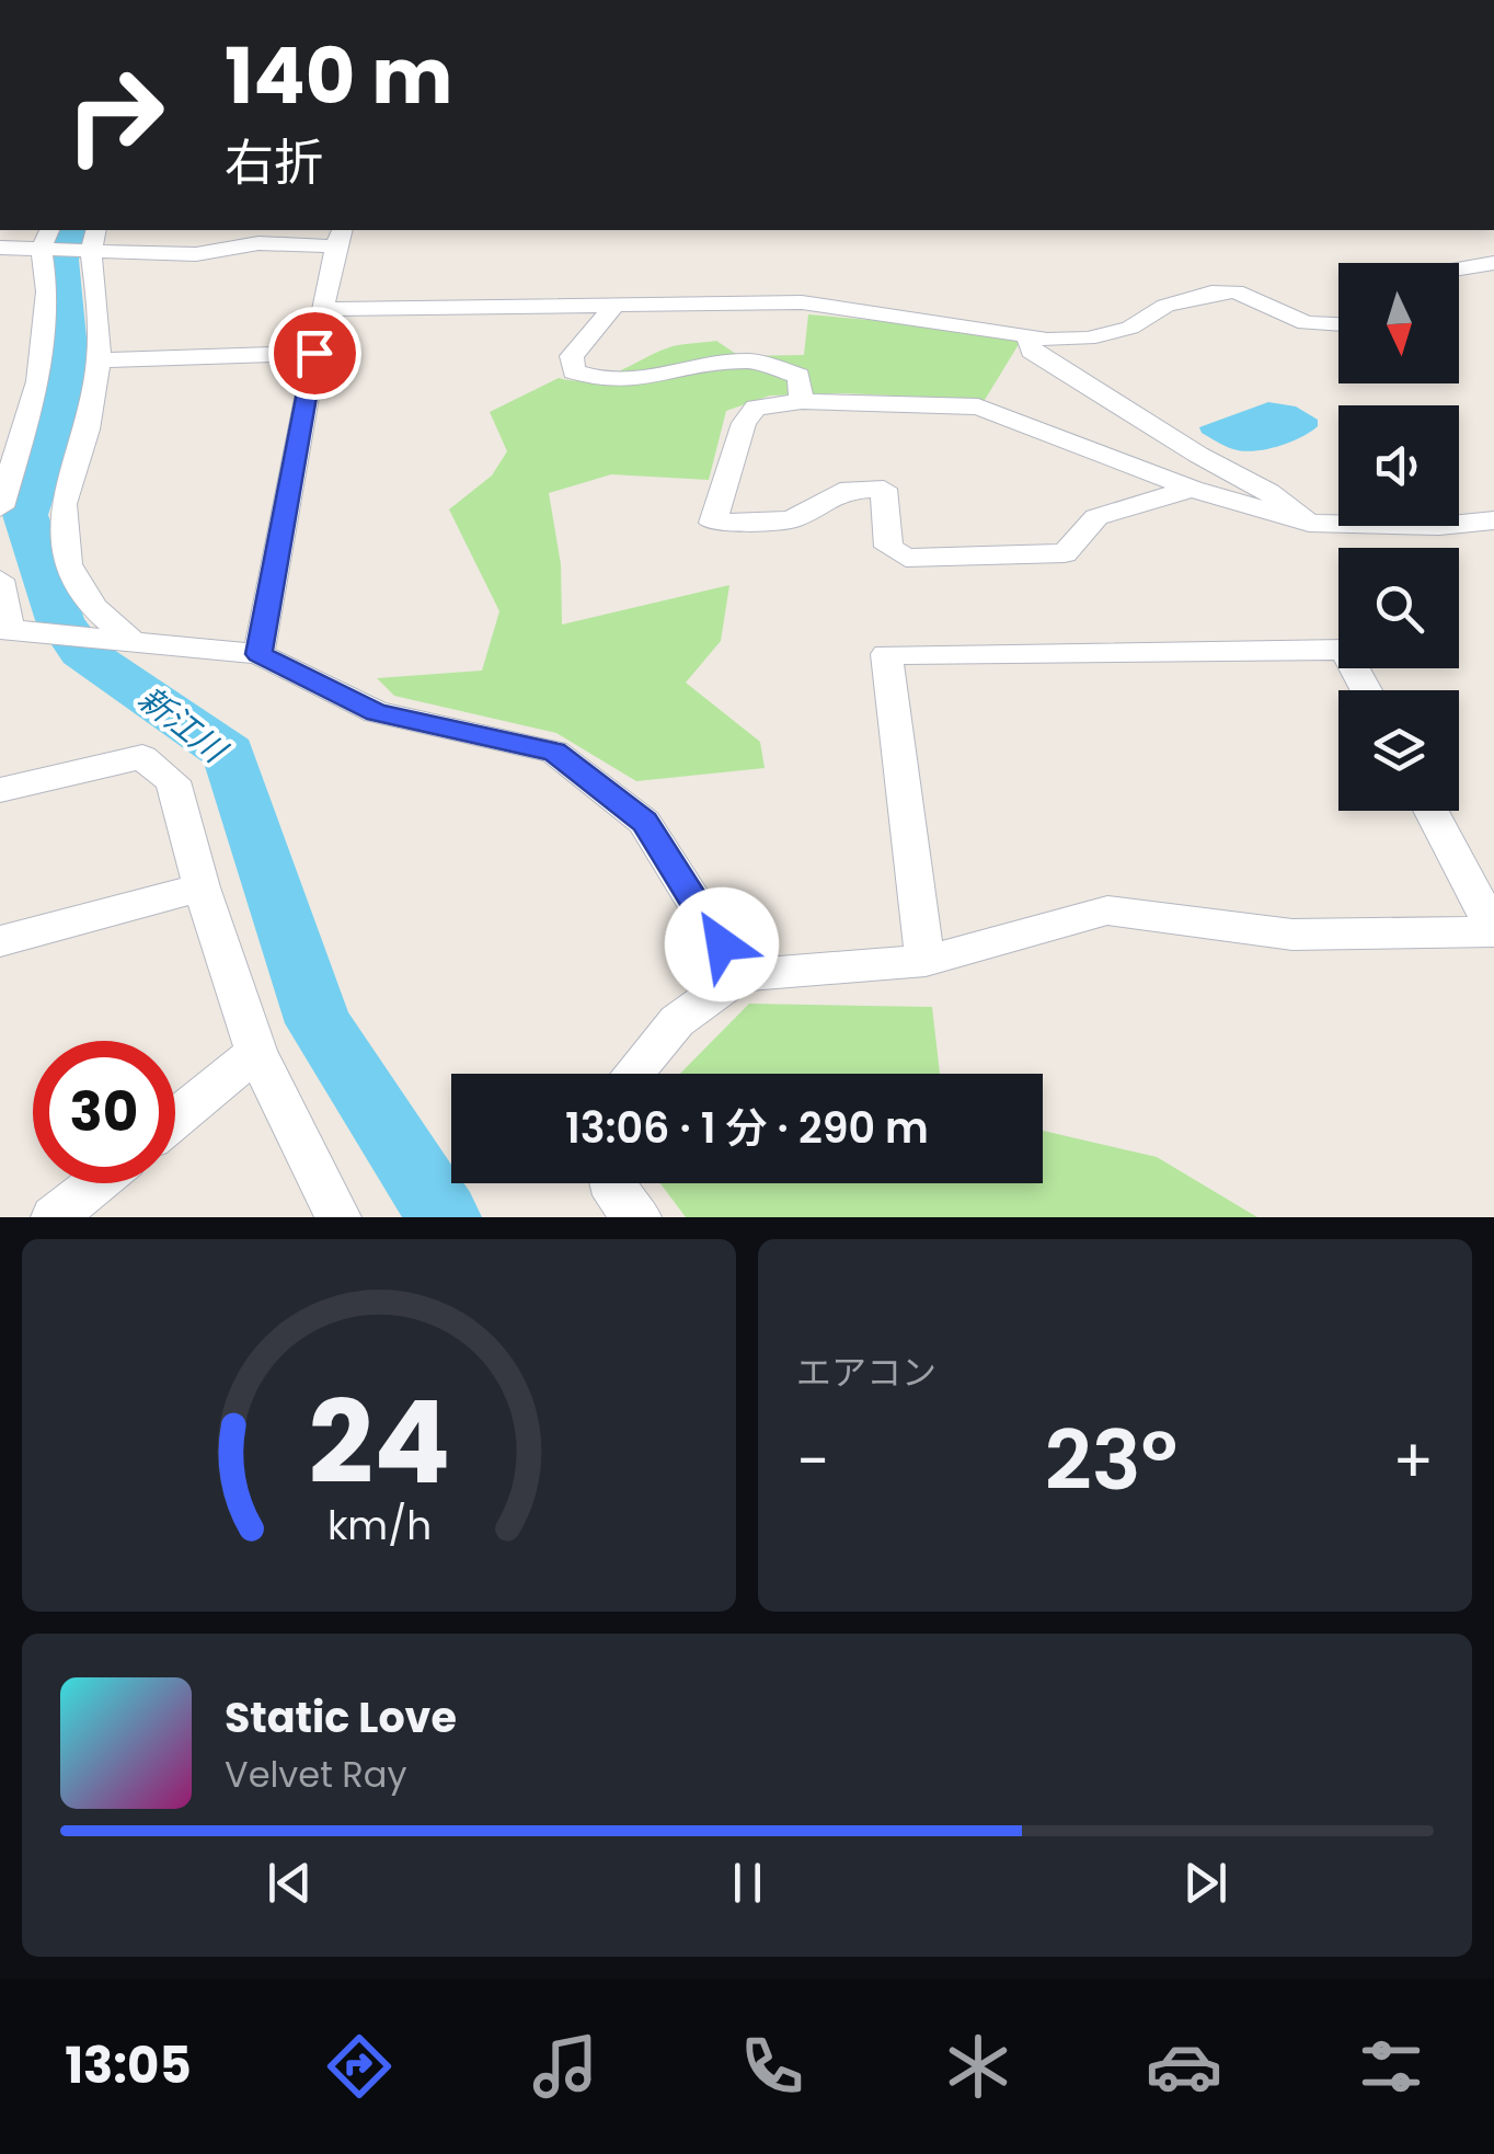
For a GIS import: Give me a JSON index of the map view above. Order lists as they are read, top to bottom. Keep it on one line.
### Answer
{"water":["新江川"],"north":"bottom","page":{"turn":["140 m","右折"],"limit":"30","trip":"13:06 · 1 分 · 290 m","tile":"エアコン","heat":["−","23°","+"],"song":["Static Love","Velvet Ray"],"tabs":"13:05","gauge":["24","km/h"]}}
